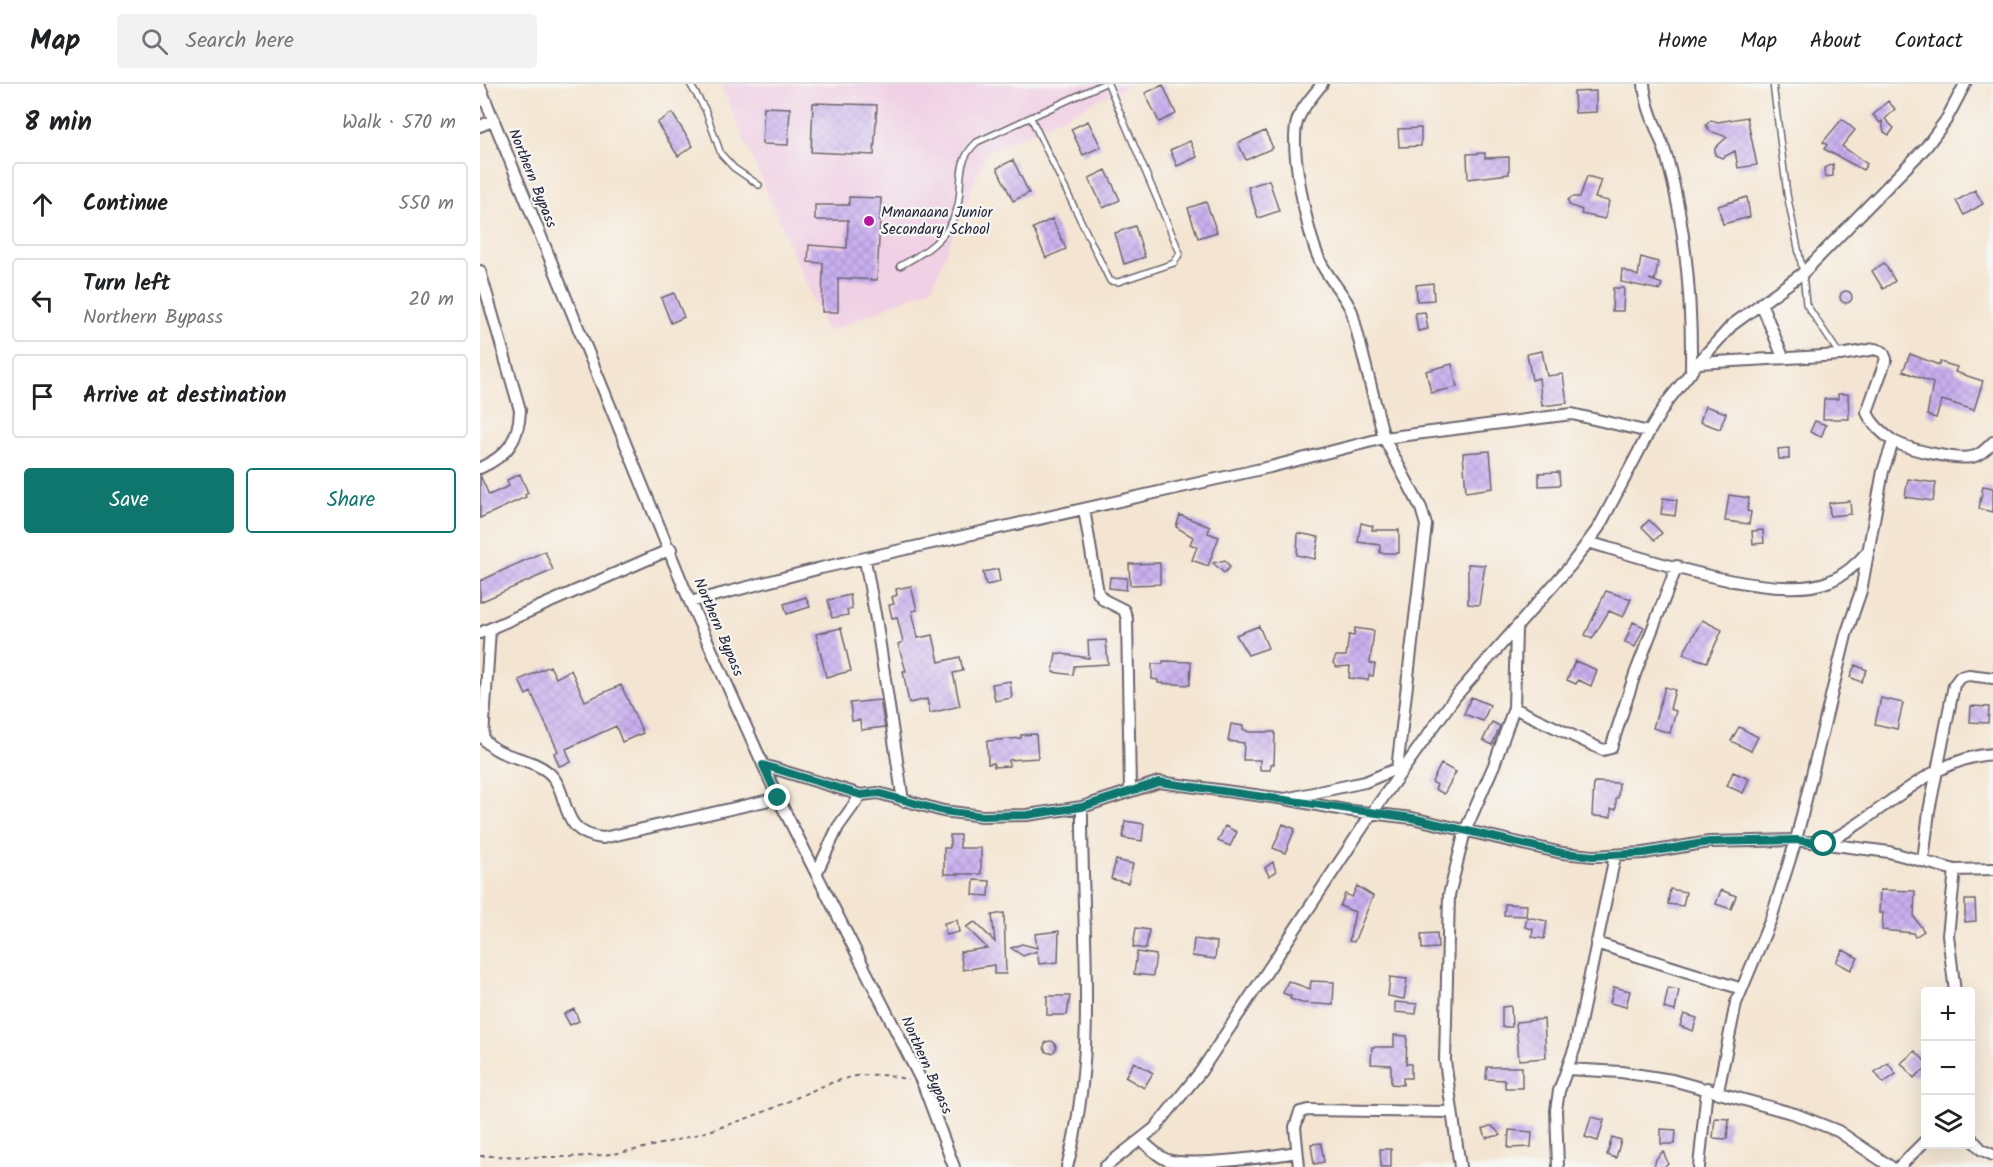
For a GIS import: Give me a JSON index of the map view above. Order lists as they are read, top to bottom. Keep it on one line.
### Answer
{"streets":{"street":["Northern Bypass"]},"places":["Mmanaana Junior Secondary School"],"page":{"header":"Map","search":"Search here","nav":["Home","Map","About","Contact"],"heading":["8 min","Walk · 570 m"],"list":[["Continue","550 m"],["Turn left","Northern Bypass","20 m"],"Arrive at destination"],"buttons":["Save","Share"],"map_buttons":["+","−"]}}
